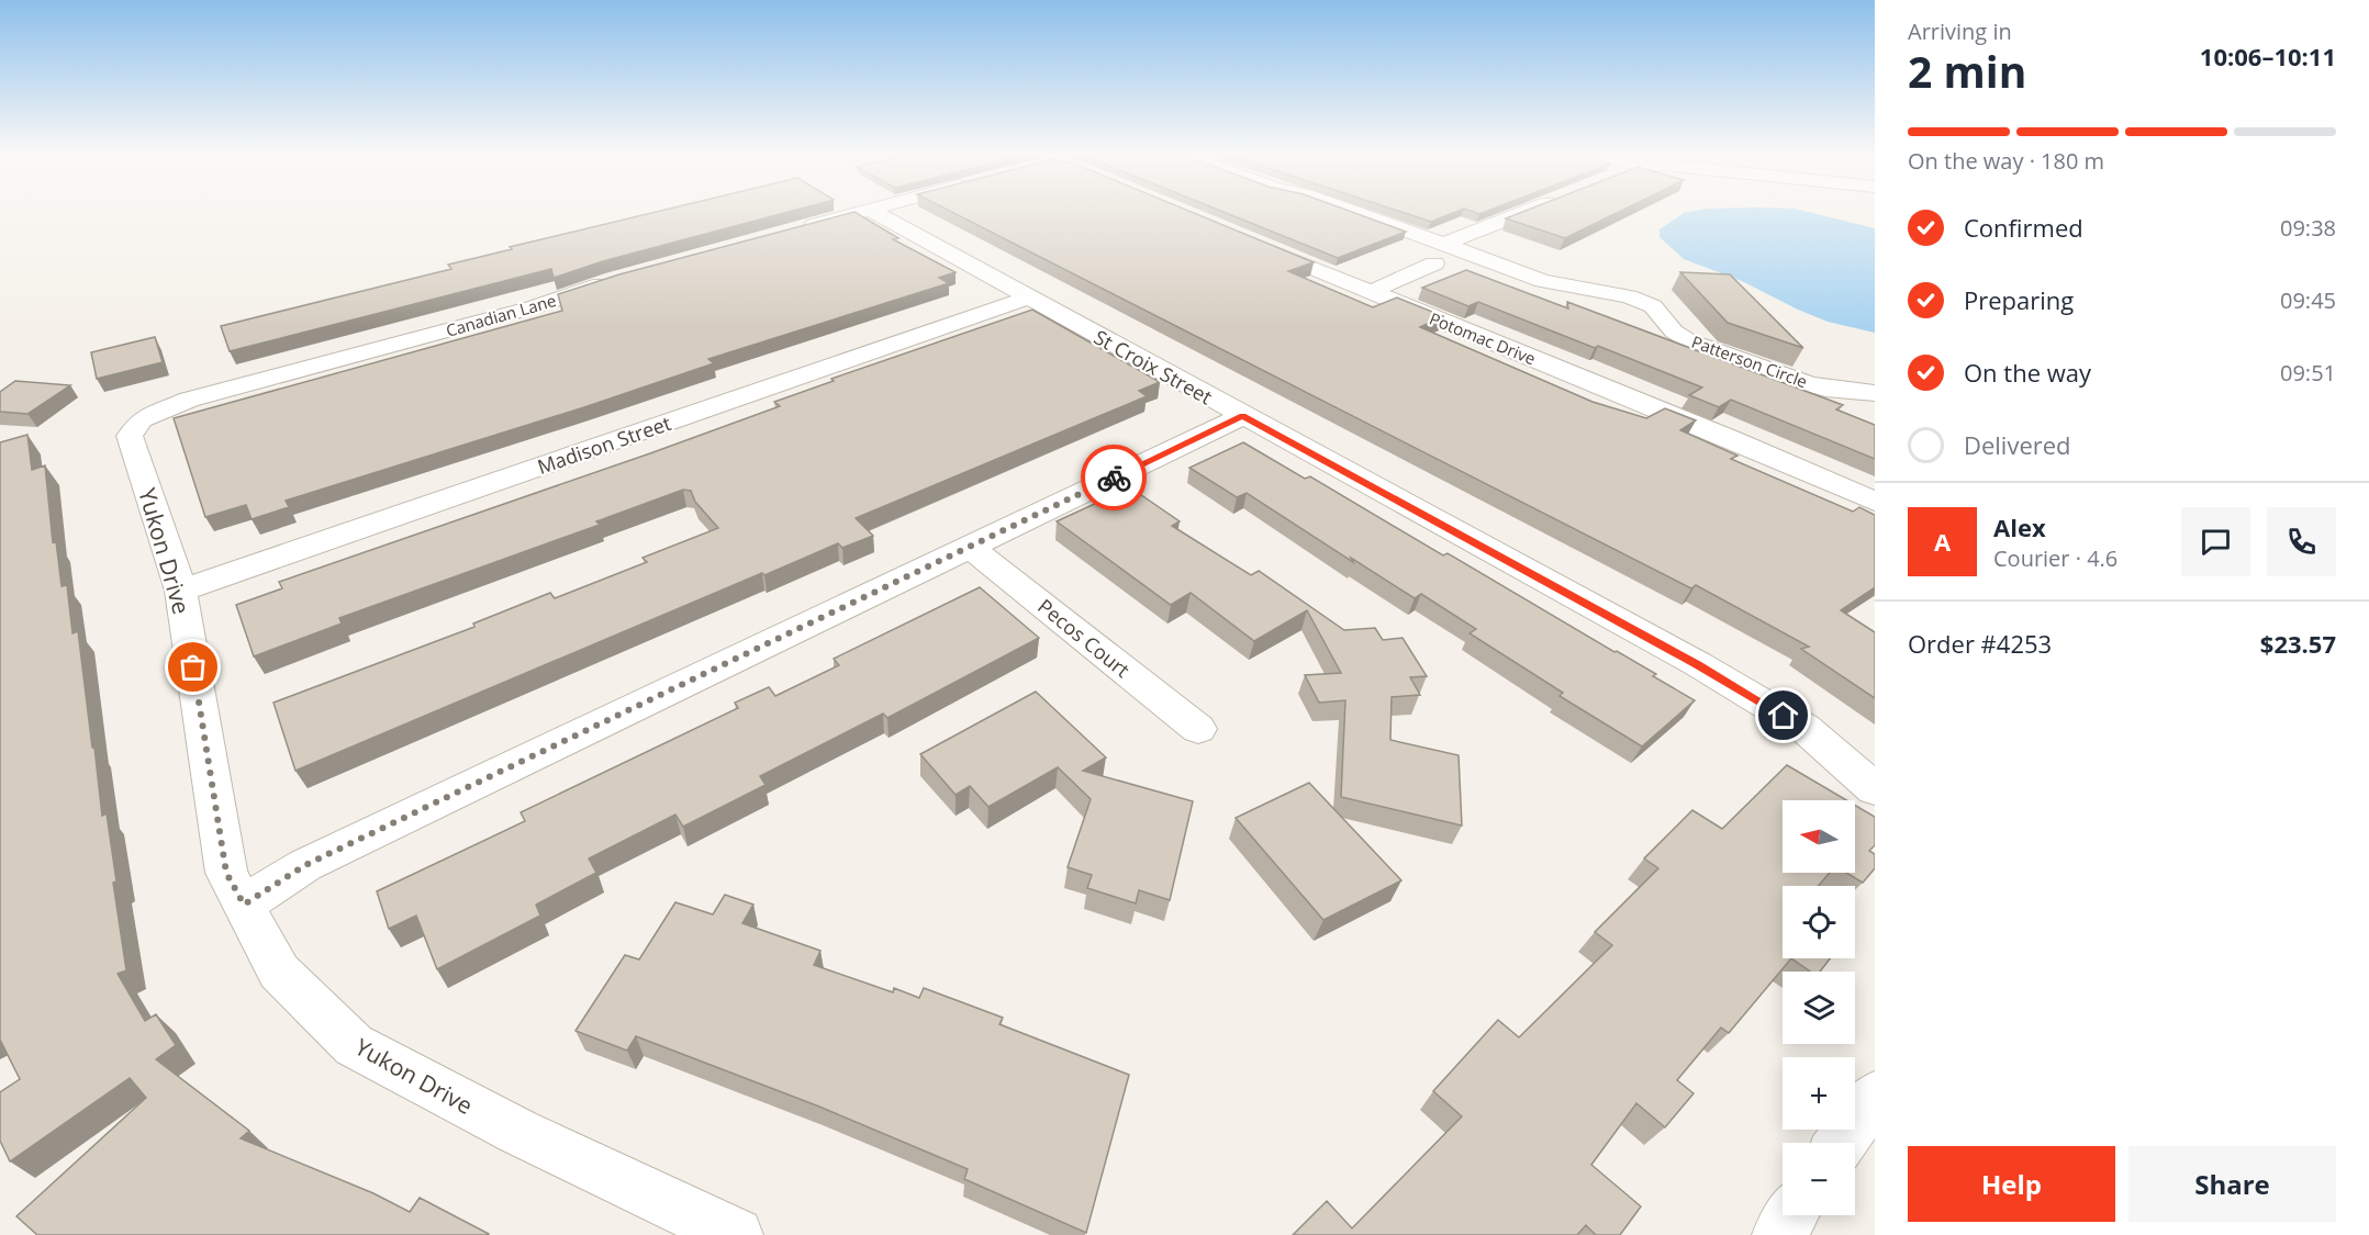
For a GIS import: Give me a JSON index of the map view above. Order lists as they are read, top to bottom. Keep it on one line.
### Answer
{"streets":{"street":["Canadian Lane","Potomac Drive","Patterson Circle","St Croix Street","Madison Street","Yukon Drive","Pecos Court"]},"crossings":[["Canadian Lane","Yukon Drive"],["St Croix Street","Madison Street"],["Madison Street","Yukon Drive"]],"north":"left","page":{"heading":["2 min","Arriving in","10:06–10:11"],"panel":["Alex","Courier · 4.6","Order #4253","$23.57"],"bar":"On the way · 180 m","list":[["Confirmed","09:38"],["Preparing","09:45"],["On the way","09:51"],"Delivered"],"round":"A","map_buttons":["+","−"],"buttons":["Help","Share"]}}
